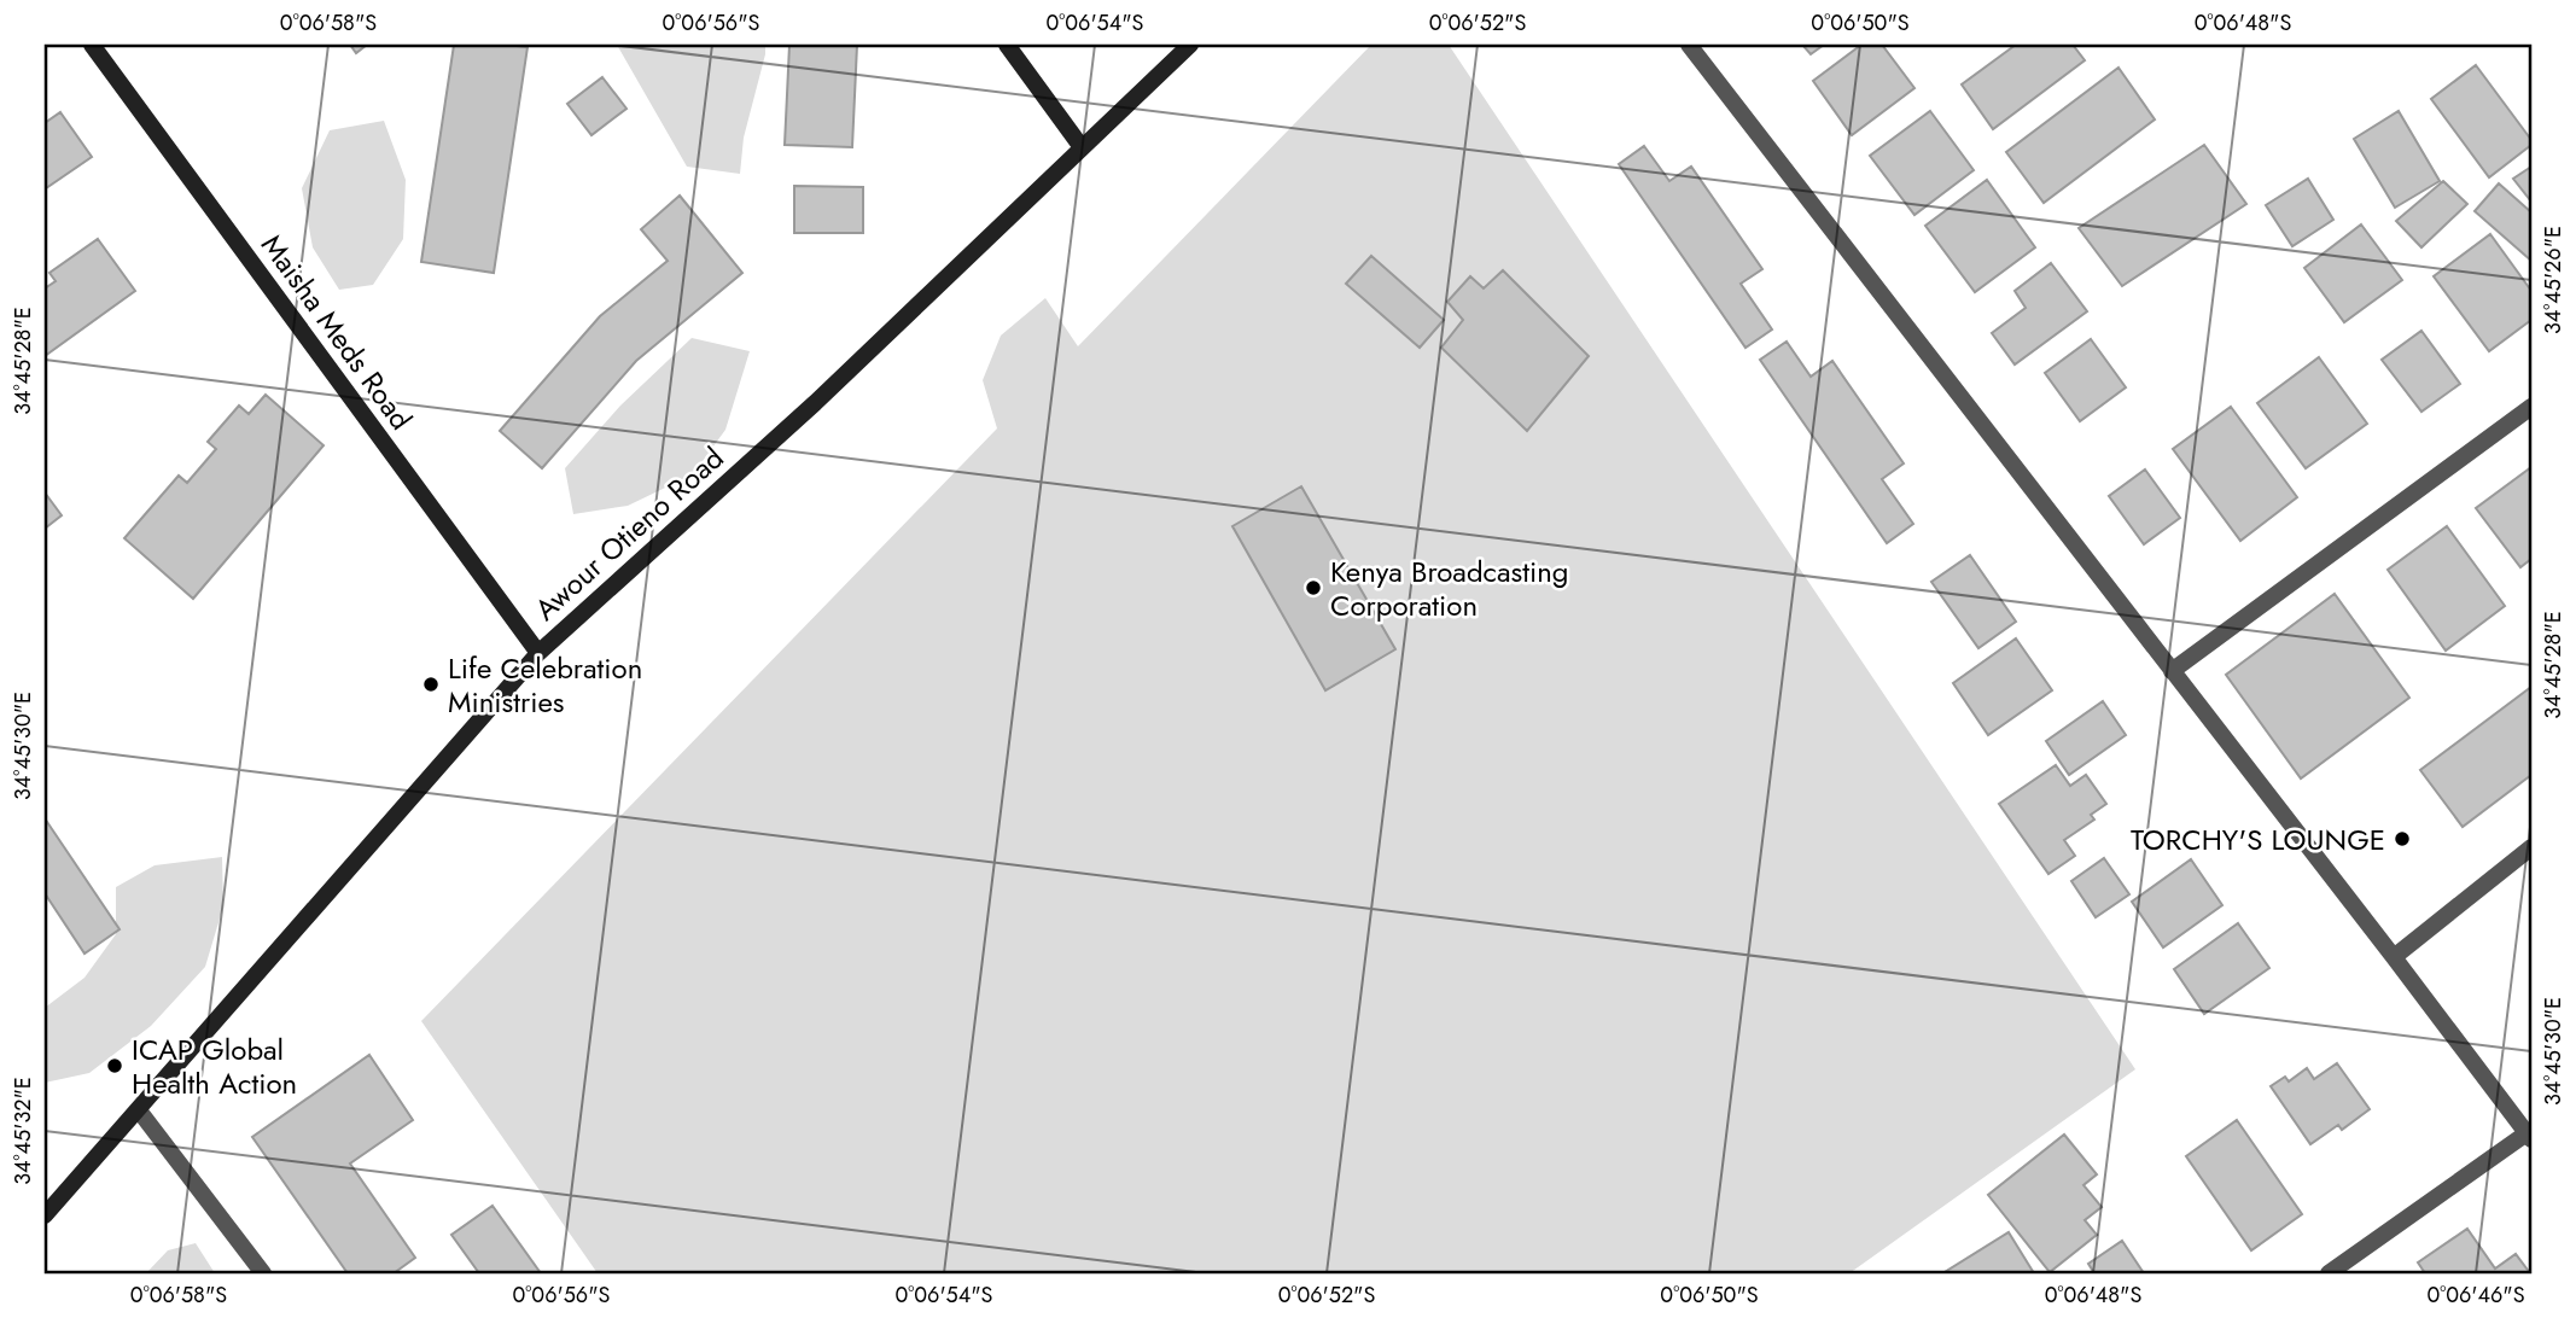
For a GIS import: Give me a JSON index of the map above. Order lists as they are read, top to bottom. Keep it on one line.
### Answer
{"streets":{"main road":["Maisha Meds Road","Awour Otieno Road"]},"crossings":[["Maisha Meds Road","Awour Otieno Road"]],"places":["Kenya Broadcasting Corporation","Life Celebration Ministries","TORCHY'S LOUNGE","ICAP Global Health Action"],"coordinates":["0°06'58\"S","0°06'56\"S","0°06'54\"S","0°06'52\"S","0°06'50\"S","0°06'48\"S","34°45'26\"E","34°45'28\"E","34°45'30\"E","34°45'32\"E","0°06'46\"S"]}
